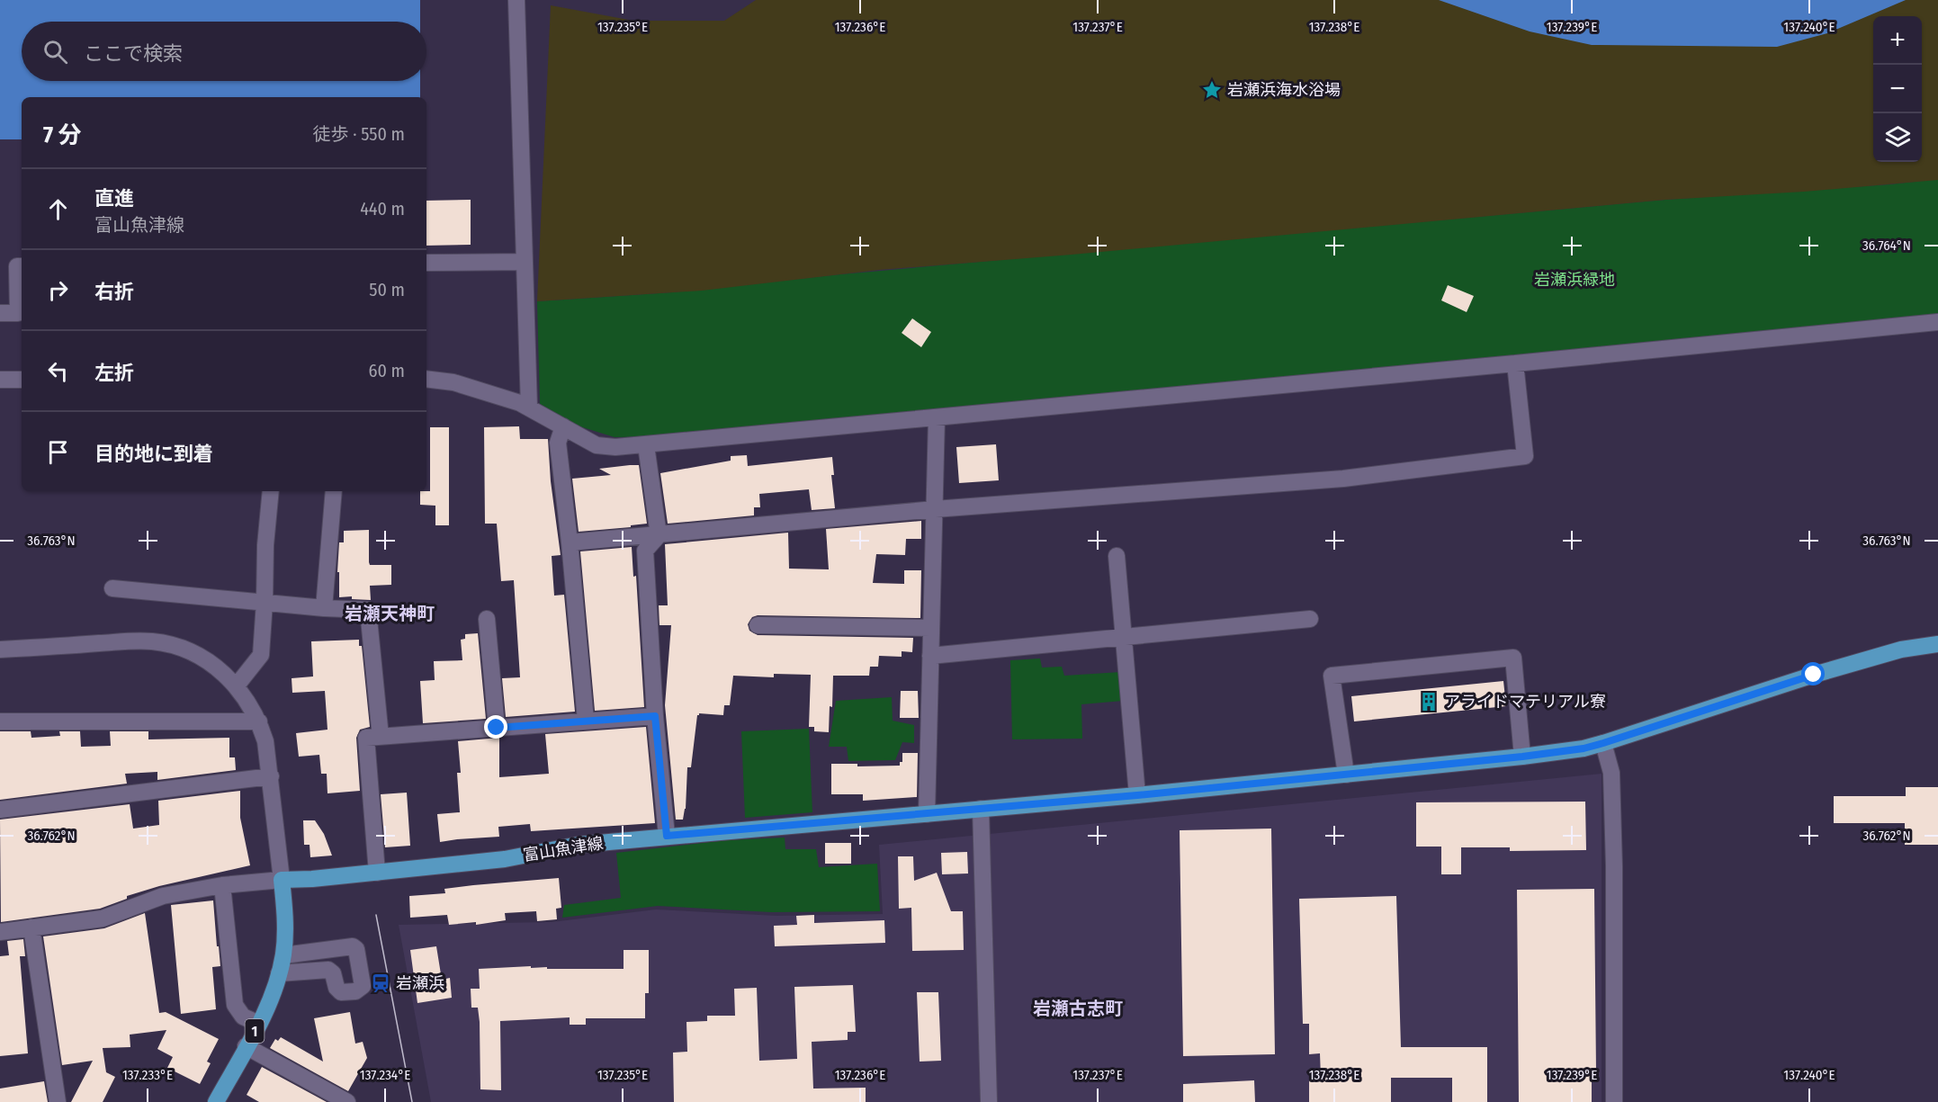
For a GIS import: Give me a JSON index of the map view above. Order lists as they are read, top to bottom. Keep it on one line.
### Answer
{"streets":{"main road":["富山魚津線","1"]},"crossings":[["富山魚津線","1"]],"districts":["岩瀬天神町","岩瀬古志町"],"parks":["岩瀬浜緑地"],"places":{"place":["岩瀬浜海水浴場"],"building":["アライドマテリアル寮"],"station":["岩瀬浜"]},"page":{"map_buttons":["+","−"],"search":"ここで検索","heading":["7 分","徒歩 · 550 m"],"list":[["直進","富山魚津線","440 m"],["右折","50 m"],["左折","60 m"],"目的地に到着"]},"coordinates":["137.235°E","137.236°E","137.237°E","137.238°E","137.239°E","137.240°E","36.764°N","36.763°N","36.762°N","137.233°E","137.234°E"]}
